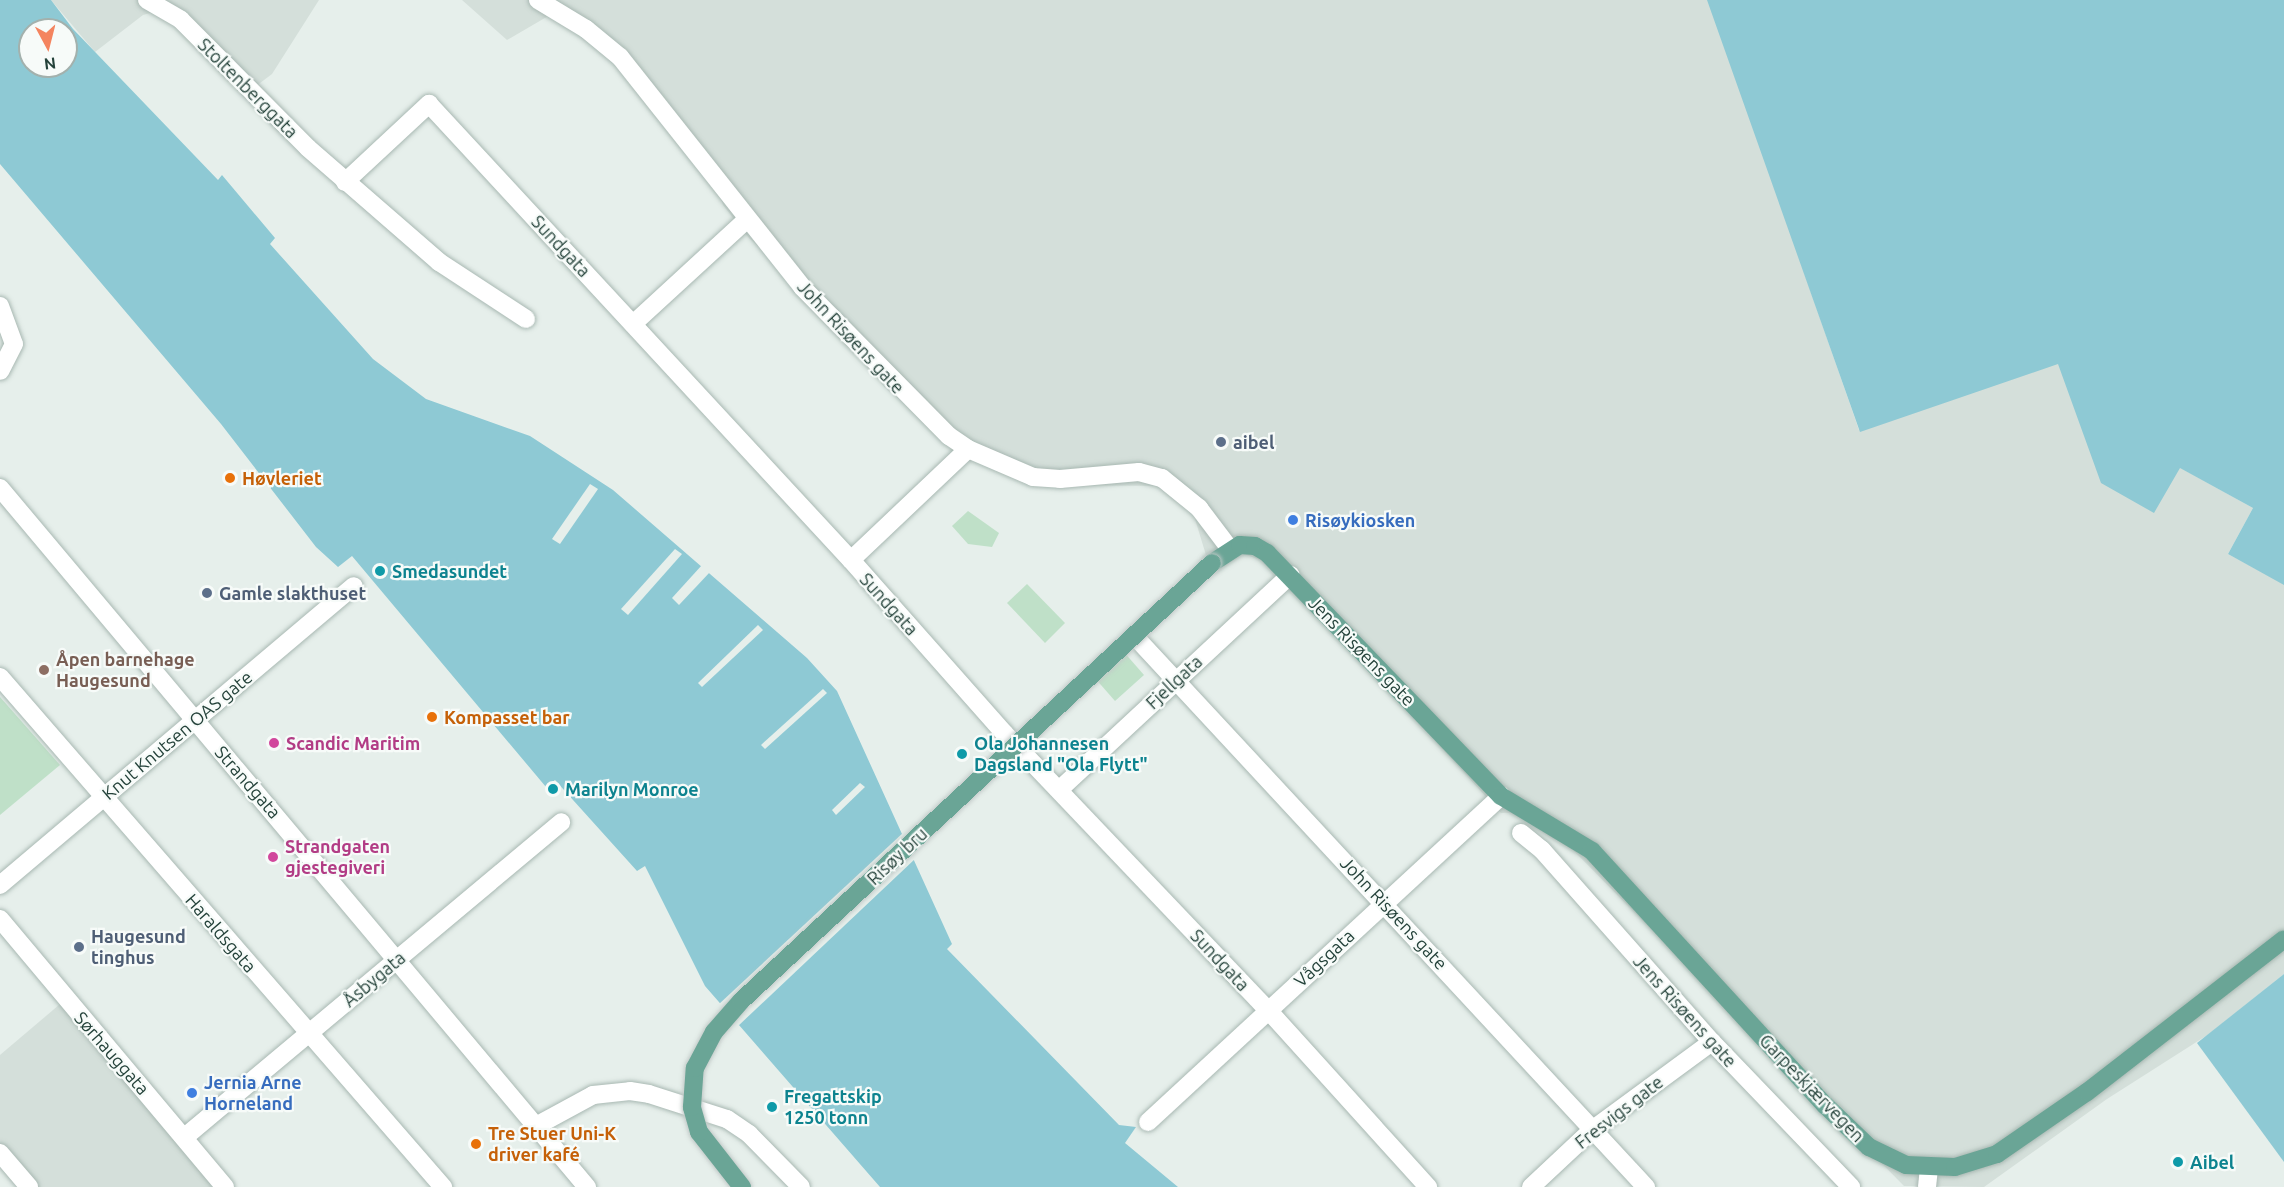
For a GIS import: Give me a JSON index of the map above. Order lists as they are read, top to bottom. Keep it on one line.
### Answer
{"streets":{"main road":["Jens Risøens gate","Risøy bru","Garpeskjærvegen"],"street":["Stoltenberggata","Sundgata","John Risøens gate","Fjellgata","Knut Knutsen OAS gate","Strandgata","Haraldsgata","Vågsgata","Åsbygata","Sørhauggata","Fresvigs gate"]},"crossings":[["Stoltenberggata","Sundgata"],["Sundgata","Fjellgata"],["Sundgata","Vågsgata"],["John Risøens gate","Jens Risøens gate"],["John Risøens gate","Fjellgata"],["John Risøens gate","Risøy bru"],["John Risøens gate","Vågsgata"],["John Risøens gate","Fresvigs gate"],["Jens Risøens gate","Fjellgata"],["Jens Risøens gate","Risøy bru"],["Jens Risøens gate","Vågsgata"],["Jens Risøens gate","Garpeskjærvegen"],["Jens Risøens gate","Fresvigs gate"],["Knut Knutsen OAS gate","Strandgata"],["Knut Knutsen OAS gate","Haraldsgata"],["Strandgata","Åsbygata"],["Haraldsgata","Åsbygata"],["Vågsgata","Garpeskjærvegen"],["Åsbygata","Sørhauggata"]],"places":["aibel","Høvleriet","Risøykiosken","Smedasundet","Gamle slakthuset","Åpen barnehage Haugesund","Kompasset bar","Scandic Maritim","Ola Johannesen Dagsland \"Ola Flytt\"","Marilyn Monroe","Strandgaten gjestegiveri","Haugesund tinghus","Jernia Arne Horneland","Fregattskip 1250 tonn","Tre Stuer Uni-K driver kafé","Aibel"],"north":"bottom"}
